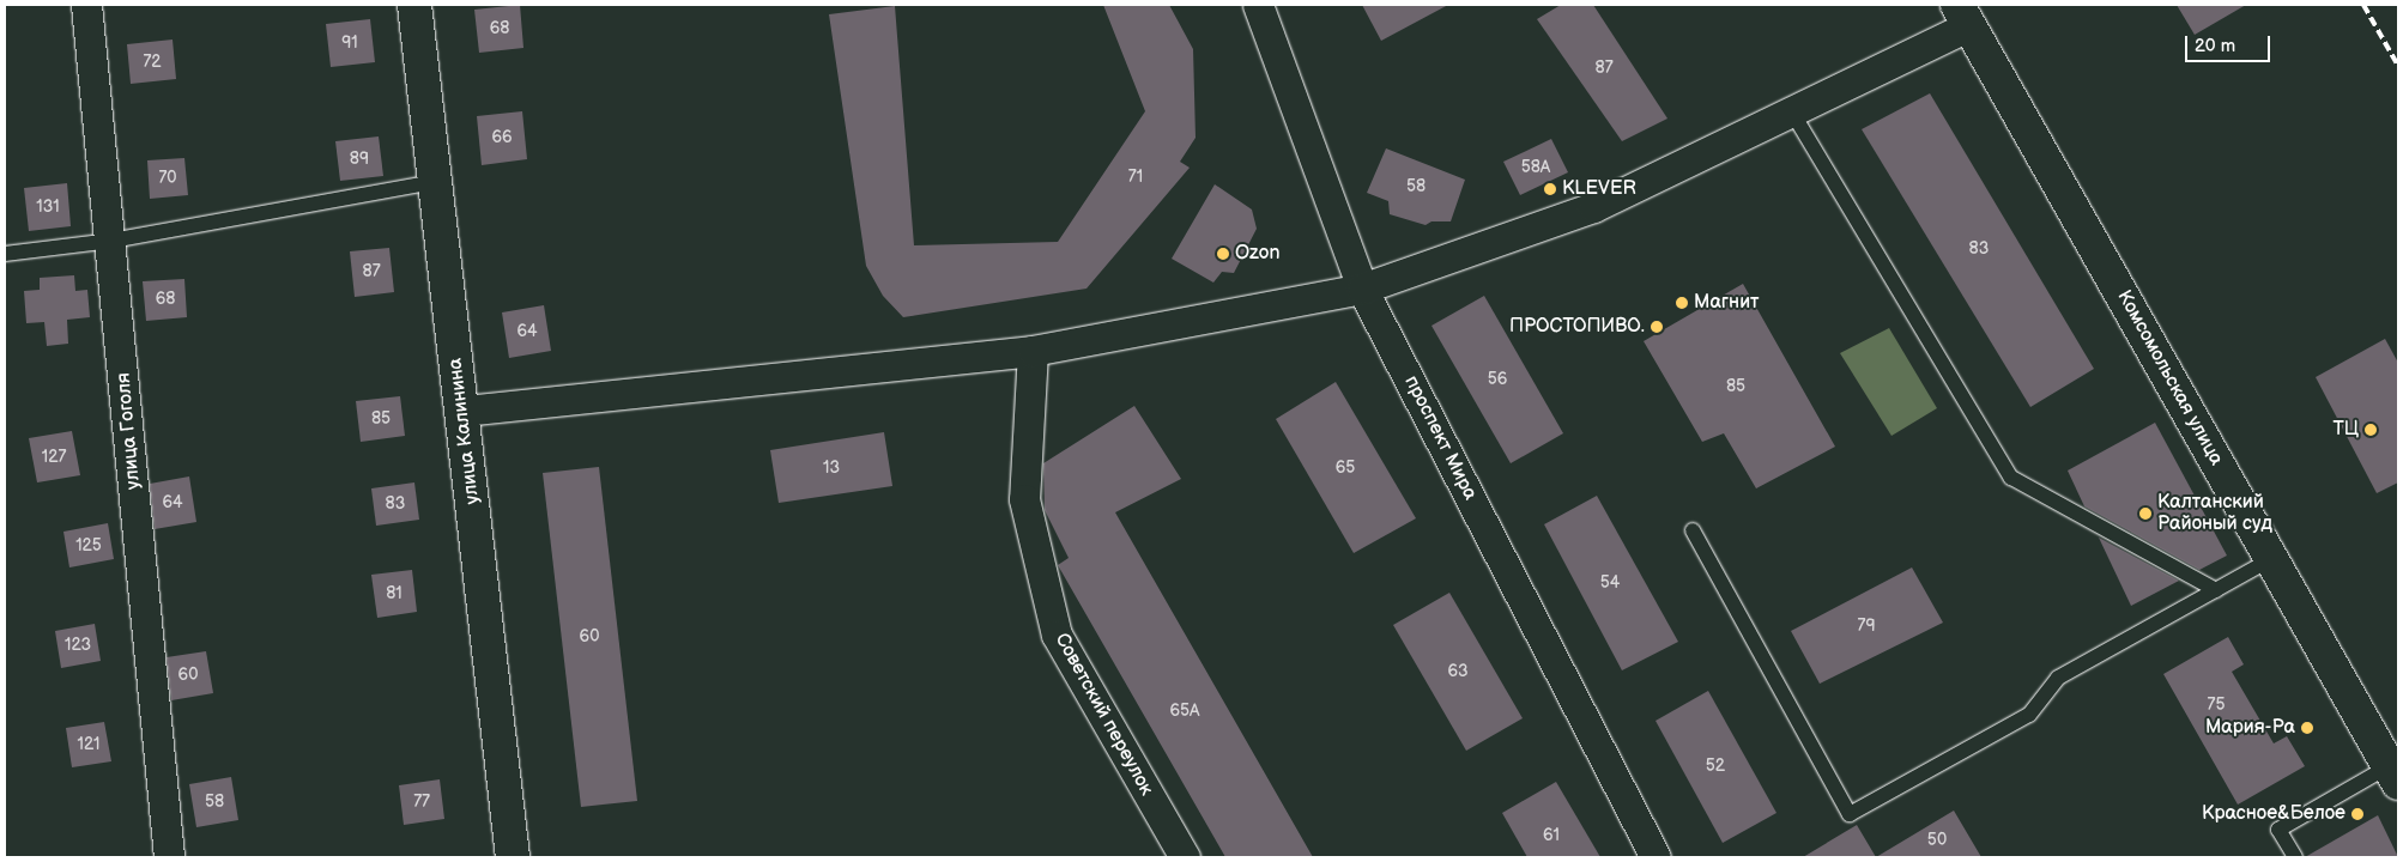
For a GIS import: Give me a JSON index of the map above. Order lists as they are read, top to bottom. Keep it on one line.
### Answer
{"streets":{"street":["Комсомольская улица","улица Гоголя","улица Калинина","проспект Мира","Советский переулок"]},"places":["KLEVER","Ozon","Магнит","ПРОСТОПИВО.","ТЦ","Калтанский Районый суд","Мария-Ра","Красное&Белое"],"house_numbers":["68","91","72","87","66","89","58А","71","70","58","131","83","87","68","64","56","85","85","127","13","65","64","83","125","54","81","79","60","123","63","60","75","65А","121","52","58","77","61","50"],"scale_bar":"20 m"}
